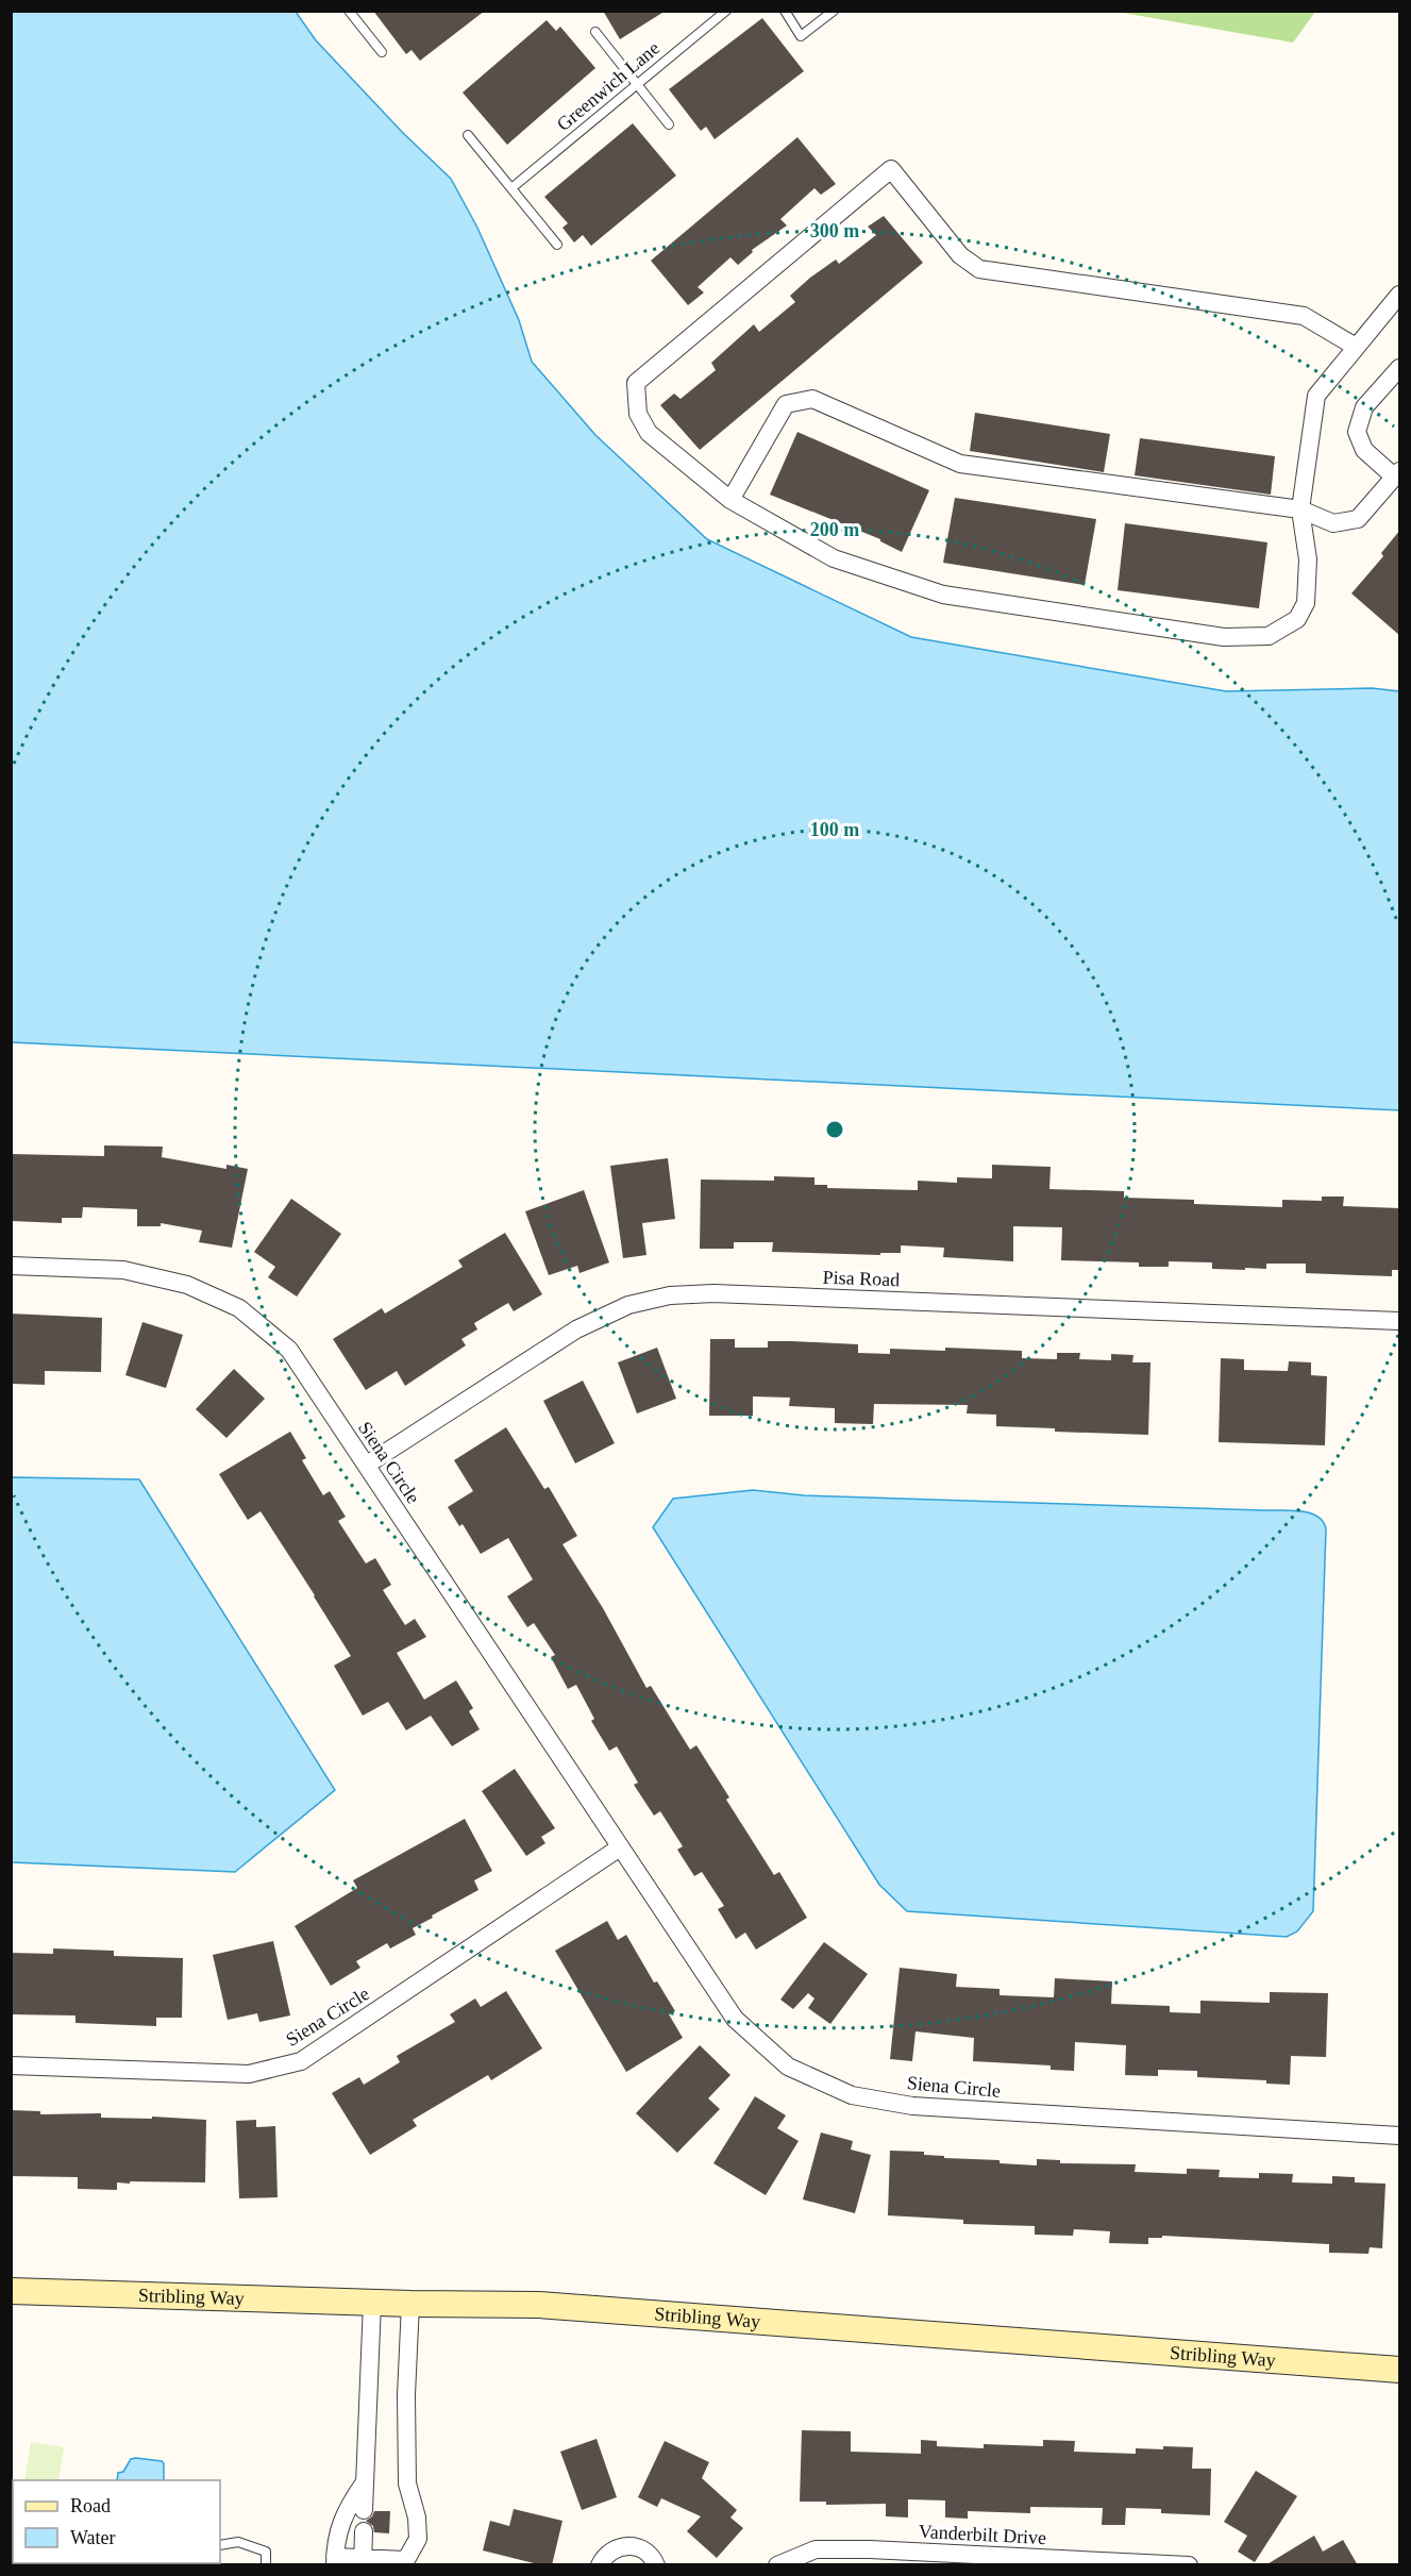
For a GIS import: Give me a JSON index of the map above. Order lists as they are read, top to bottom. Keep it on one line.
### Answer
{"streets":{"street":["Pisa Road","Siena Circle","Stribling Way","Vanderbilt Drive"],"lane":["Greenwich Lane"]},"crossings":[["Pisa Road","Siena Circle"]],"legend":["Road","Water"],"rings":["300 m","200 m","100 m"]}
